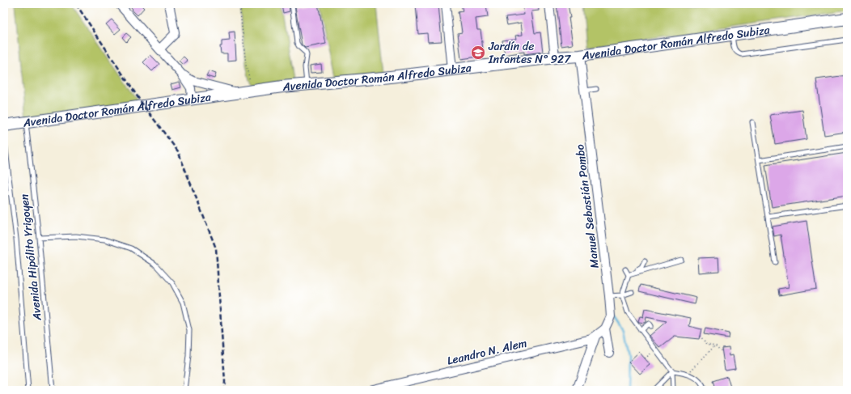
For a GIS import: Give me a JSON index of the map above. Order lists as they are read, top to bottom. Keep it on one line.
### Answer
{"streets":{"main road":["Avenida Doctor Román Alfredo Subiza"],"street":["Manuel Sebastián Pombo","Leandro N. Alem"],"lane":["Avenida Hipólito Yrigoyen"]},"crossings":[["Avenida Doctor Román Alfredo Subiza","Manuel Sebastián Pombo"],["Avenida Doctor Román Alfredo Subiza","Avenida Hipólito Yrigoyen"],["Manuel Sebastián Pombo","Leandro N. Alem"]],"places":{"school or university":["Jardín de Infantes N° 927"]}}
